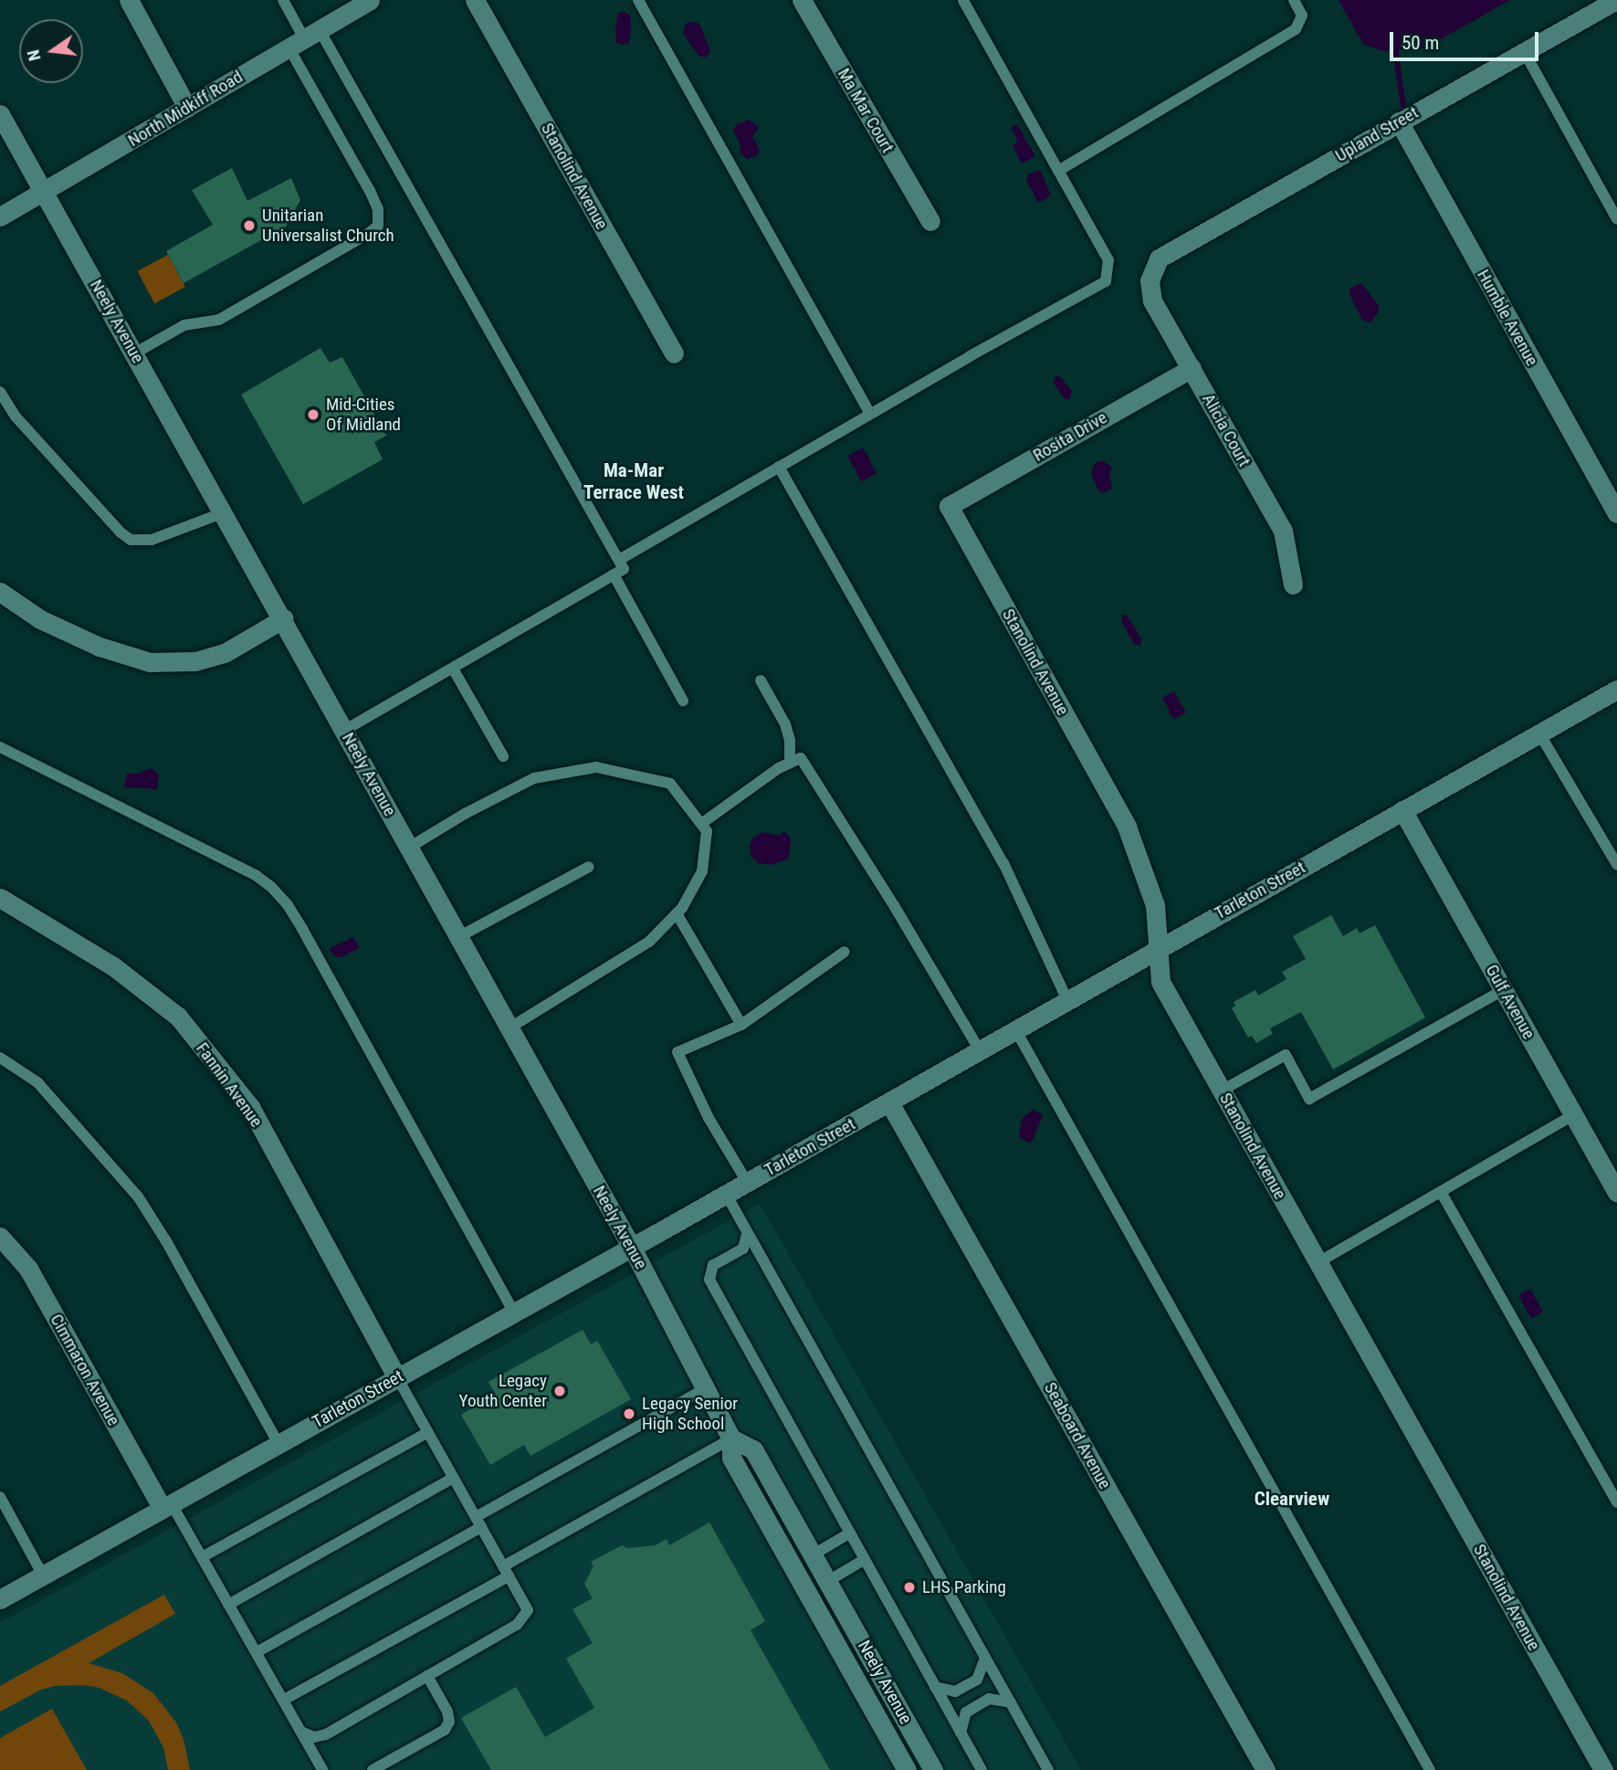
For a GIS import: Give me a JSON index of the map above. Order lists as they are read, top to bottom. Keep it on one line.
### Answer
{"streets":{"street":["North Midkiff Road","Ma Mar Court","Upland Street","Stanolind Avenue","Humble Avenue","Neely Avenue","Alicia Court","Rosita Drive","Tarleton Street","Gulf Avenue","Fannin Avenue","Cimmaron Avenue","Seaboard Avenue"]},"crossings":[["North Midkiff Road","Neely Avenue"],["Upland Street","Humble Avenue"],["Upland Street","Alicia Court"],["Stanolind Avenue","Rosita Drive"],["Stanolind Avenue","Tarleton Street"],["Neely Avenue","Tarleton Street"],["Alicia Court","Rosita Drive"],["Tarleton Street","Gulf Avenue"],["Tarleton Street","Fannin Avenue"],["Tarleton Street","Cimmaron Avenue"],["Tarleton Street","Seaboard Avenue"]],"districts":["Ma-Mar Terrace West","Clearview"],"places":["Unitarian Universalist Church","Mid-Cities Of Midland","Legacy Youth Center","Legacy Senior High School","LHS Parking"],"scale_bar":"50 m","north":"left"}
